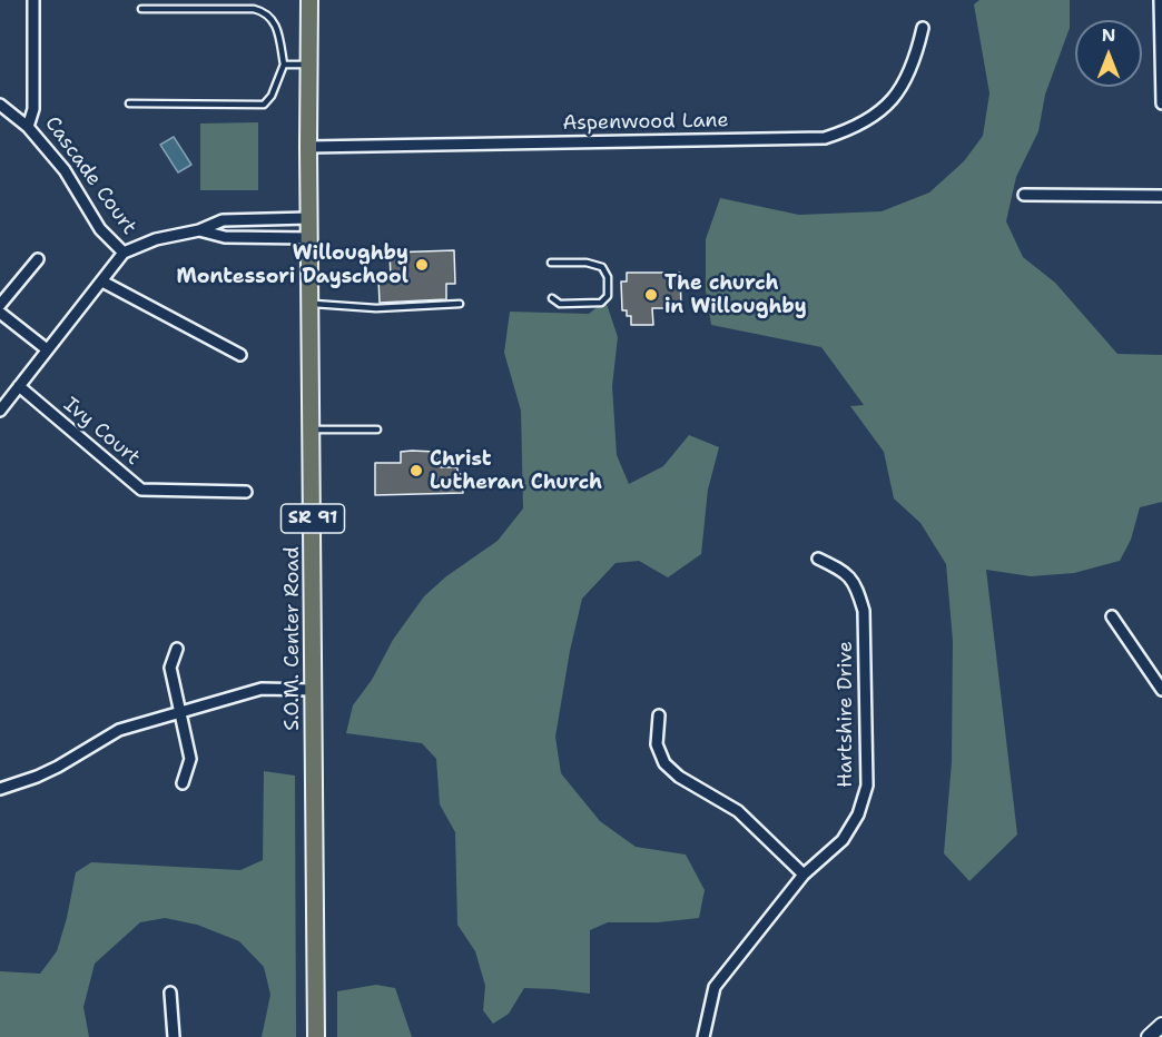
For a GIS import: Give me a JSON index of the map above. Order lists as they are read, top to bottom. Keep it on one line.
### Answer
{"streets":{"main road":["SR 91","S.O.M. Center Road"],"street":["Aspenwood Lane","Cascade Court","Ivy Court","Hartshire Drive"]},"crossings":[["Aspenwood Lane","S.O.M. Center Road"]],"places":["Willoughby Montessori Dayschool","The church in Willoughby","Christ Lutheran Church"],"north":"top"}
